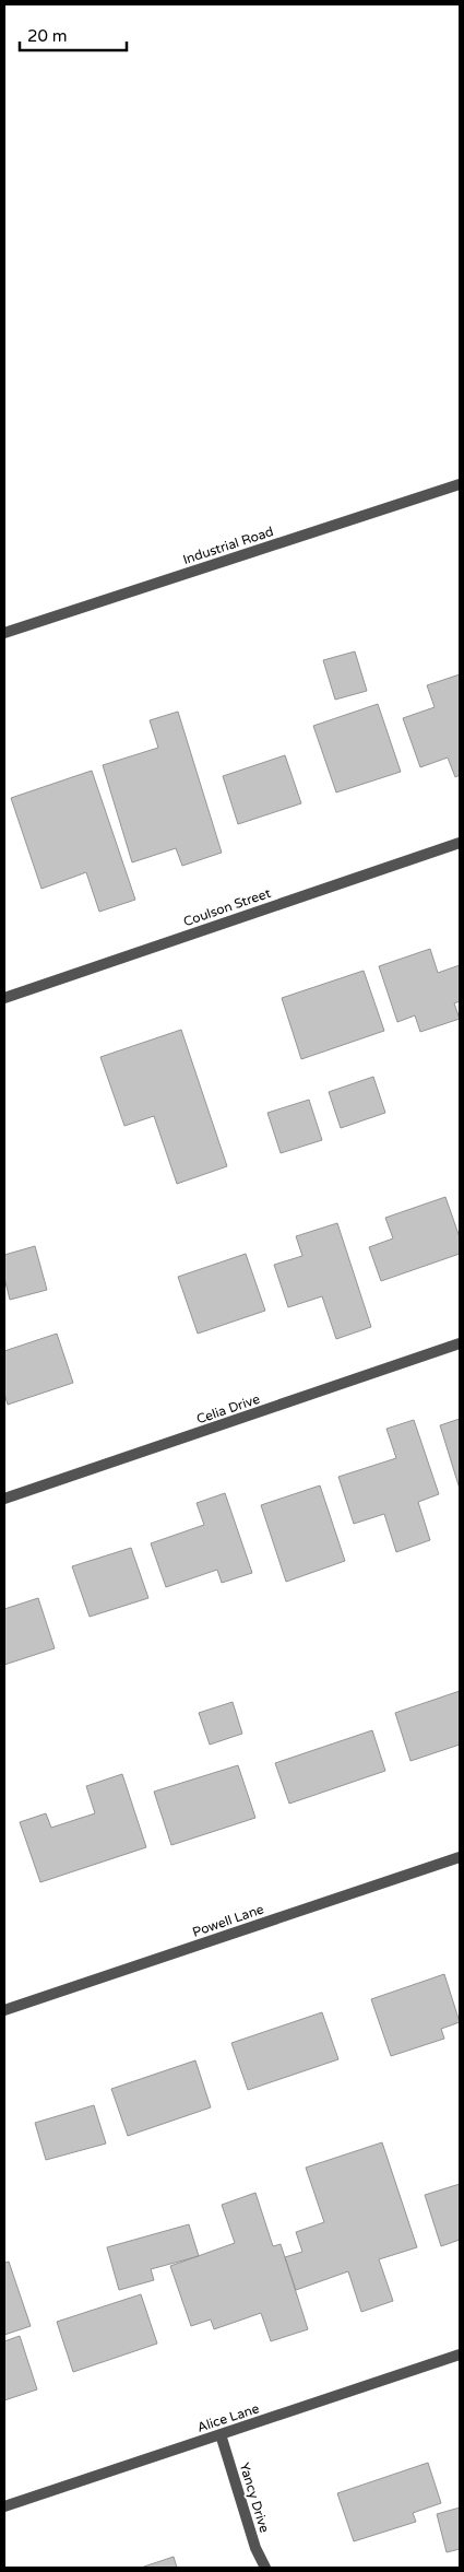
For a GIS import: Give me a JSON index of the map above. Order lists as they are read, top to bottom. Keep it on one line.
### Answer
{"streets":{"street":["Industrial Road","Coulson Street","Celia Drive","Powell Lane","Alice Lane","Yancy Drive"]},"crossings":[["Alice Lane","Yancy Drive"]],"scale_bar":"20 m"}
